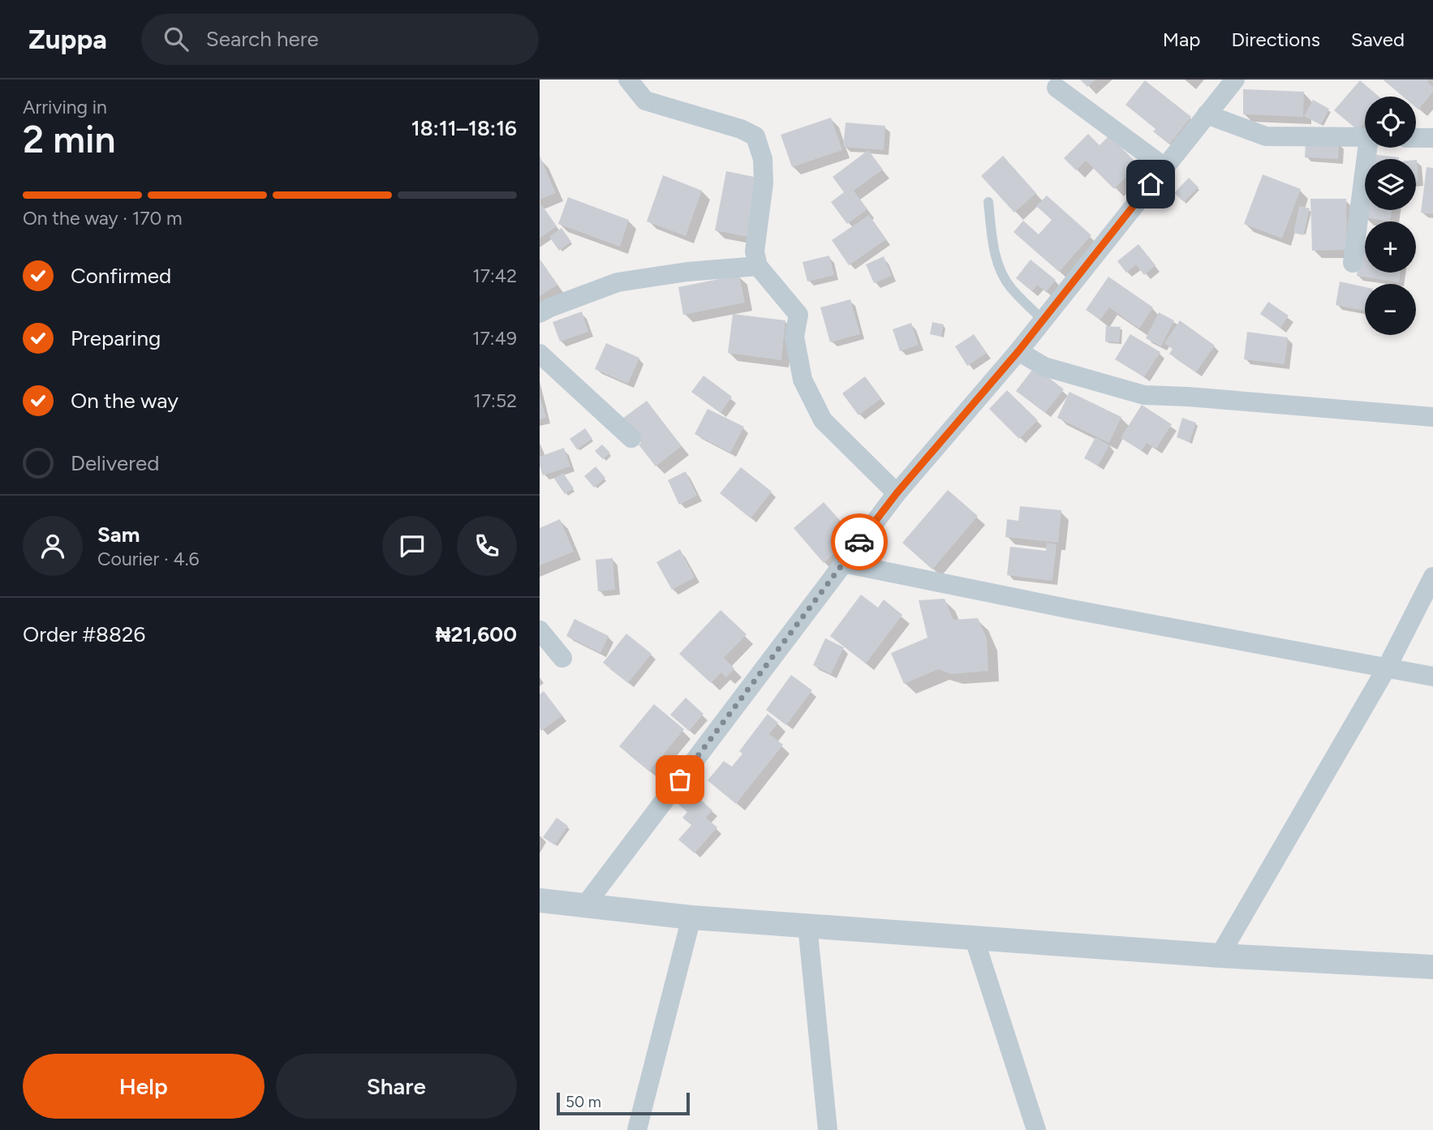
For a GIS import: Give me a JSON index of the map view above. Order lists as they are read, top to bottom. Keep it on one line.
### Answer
{"scale_bar":"50 m","page":{"header":"Zuppa","search":"Search here","nav":["Map","Directions","Saved"],"heading":["2 min","Arriving in","18:11–18:16"],"panel":["Sam","Courier · 4.6","Order #8826","₦21,600"],"map_buttons":["+","−"],"bar":"On the way · 170 m","list":[["Confirmed","17:42"],["Preparing","17:49"],["On the way","17:52"],"Delivered"],"buttons":["Help","Share"],"scale":"50 m"}}
